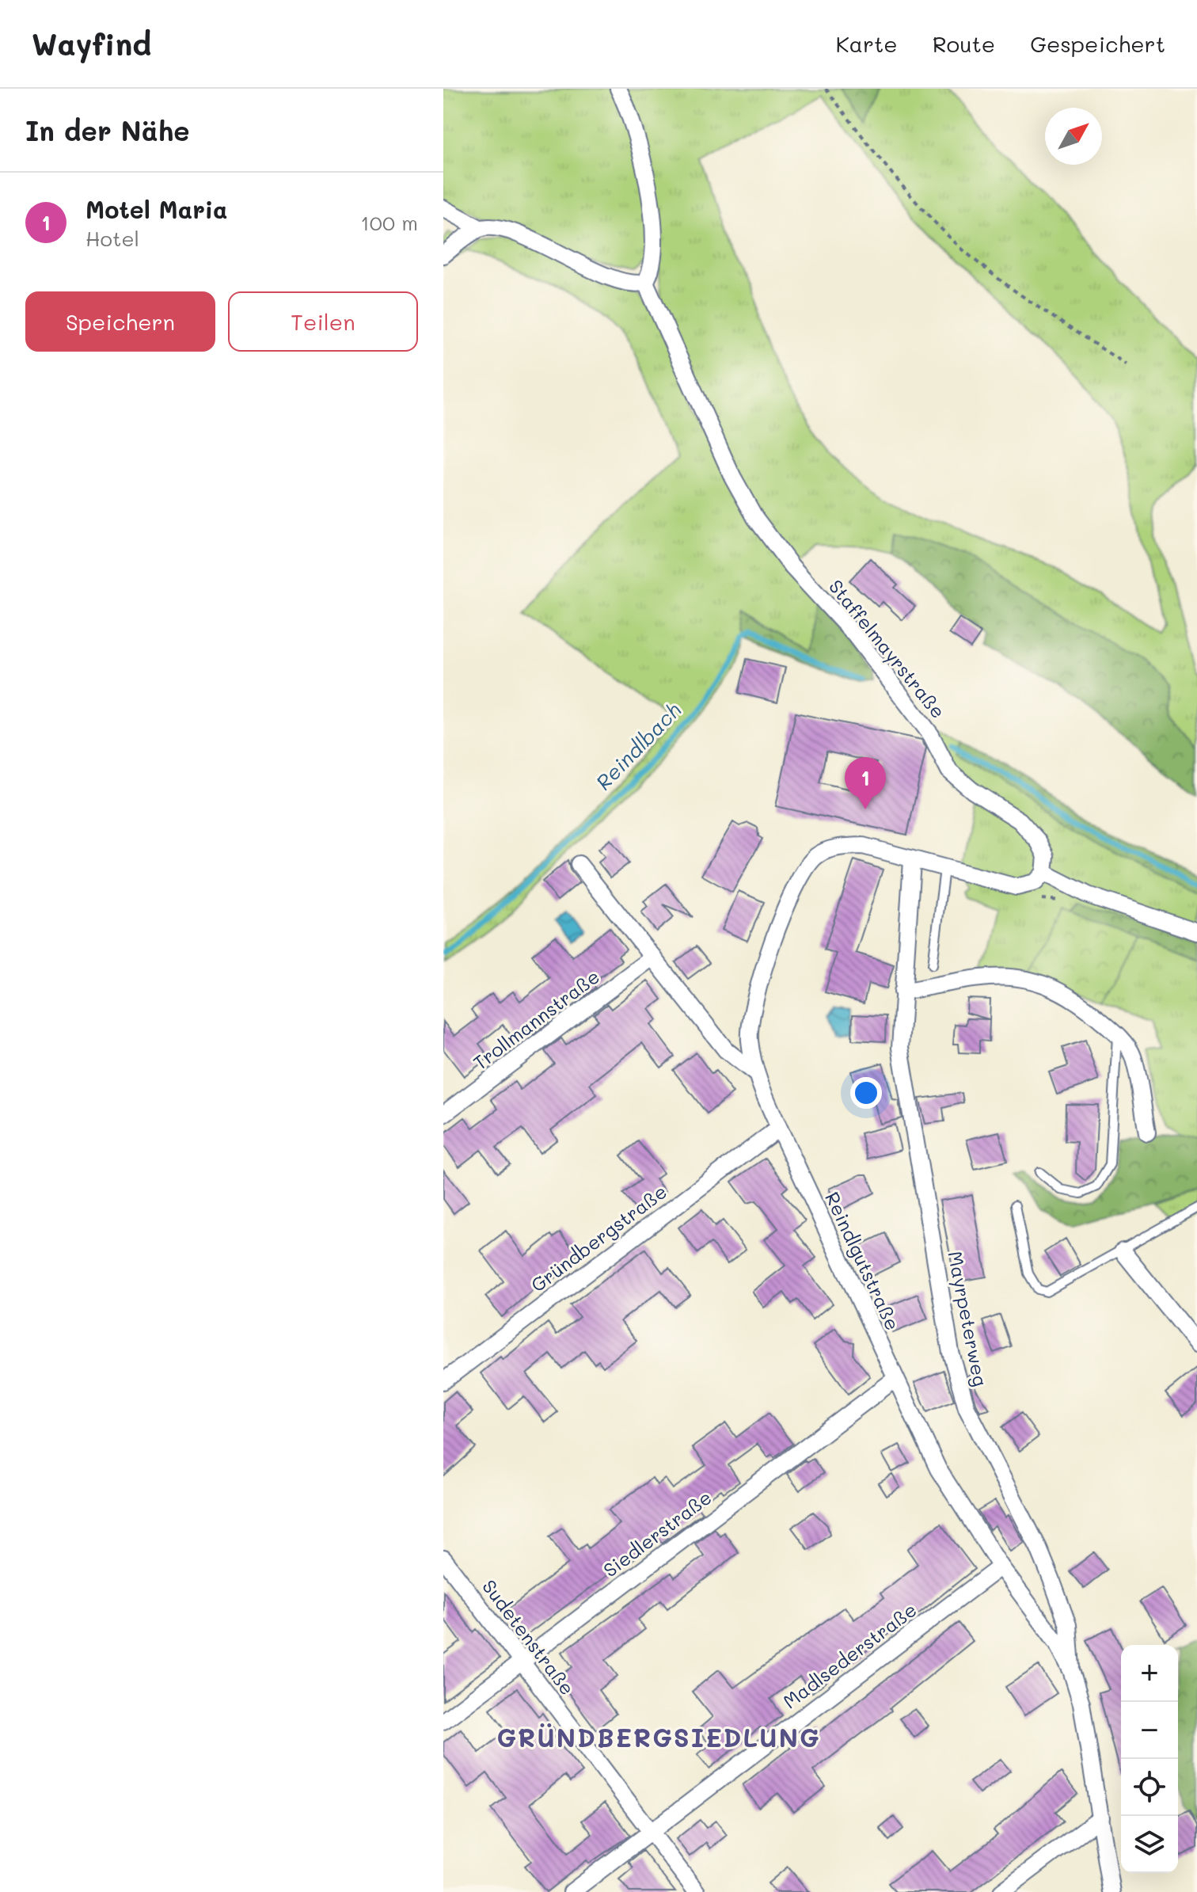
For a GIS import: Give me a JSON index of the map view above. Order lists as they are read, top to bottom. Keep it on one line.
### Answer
{"streets":{"street":["Staffelmayrstraße","Trollmannstraße","Gründbergstraße","Reindlgutstraße","Mayrpeterweg","Siedlerstraße","Sudetenstraße","Madlsederstraße"]},"crossings":[["Gründbergstraße","Reindlgutstraße"],["Reindlgutstraße","Mayrpeterweg"],["Reindlgutstraße","Siedlerstraße"],["Reindlgutstraße","Madlsederstraße"],["Siedlerstraße","Sudetenstraße"],["Sudetenstraße","Madlsederstraße"]],"districts":["GRÜNDBERGSIEDLUNG"],"water":["Reindlbach"],"north":"top right","page":{"header":"Wayfind","nav":["Karte","Route","Gespeichert"],"heading":"In der Nähe","list":[{"mark":"1","name":"Motel Maria","note":"Hotel","value":"100 m"}],"buttons":["Speichern","Teilen"],"pins":"1","map_buttons":["+","−"]}}
